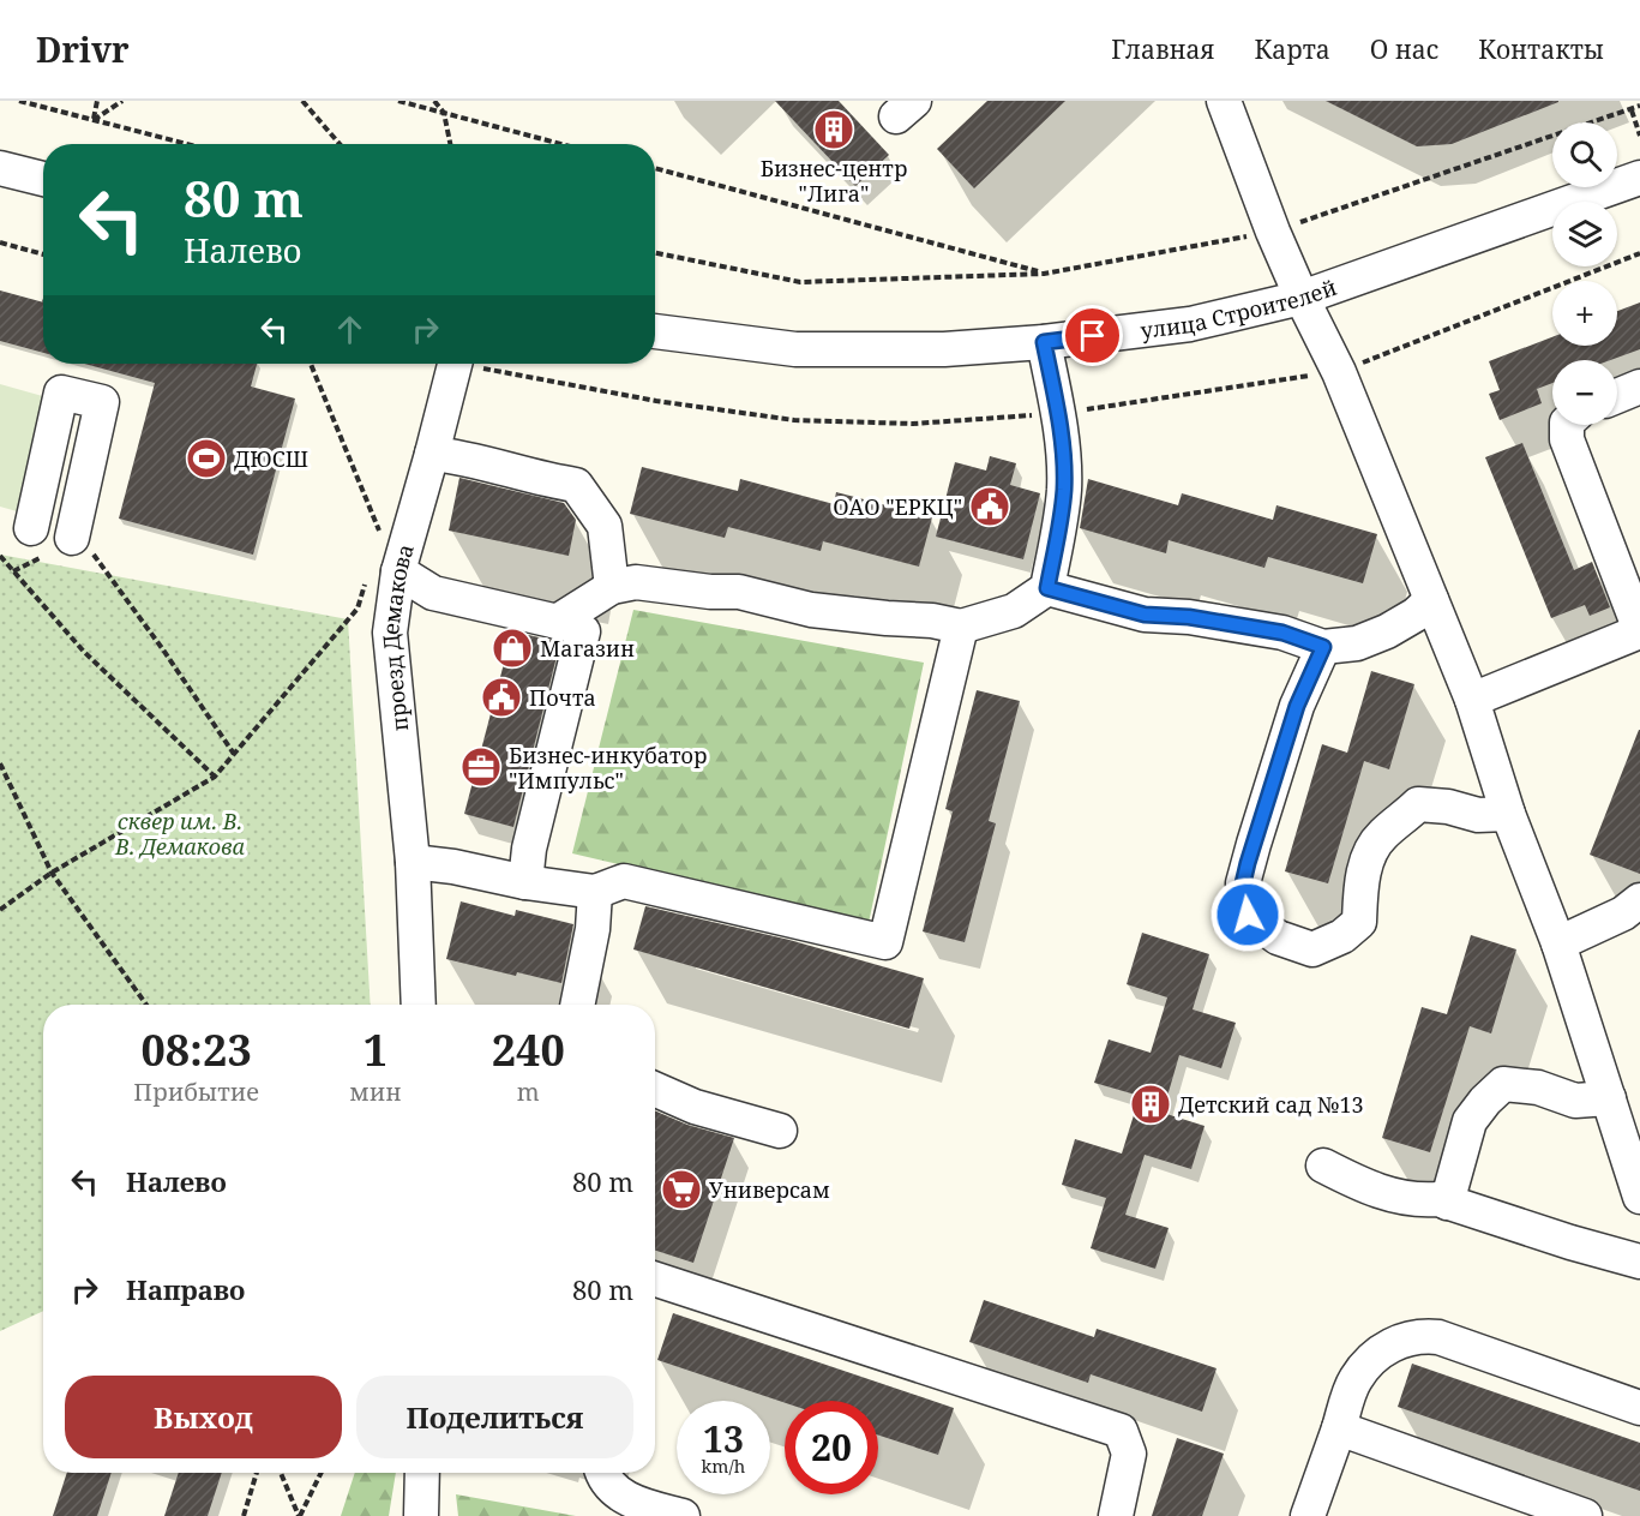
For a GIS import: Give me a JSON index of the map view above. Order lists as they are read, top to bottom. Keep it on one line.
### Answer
{"streets":{"street":["улица Строителей","проезд Демакова"]},"parks":["сквер им. В. В. Демакова"],"places":{"building":["Бизнес-центр \"Лига\"","Детский сад №13"],"sports":["ДЮСШ"],"public building":["ОАО \"ЕРКЦ\"","Почта"],"shop":["Магазин"],"office":["Бизнес-инкубатор \"Импульс\""],"supermarket":["Универсам"]},"page":{"header":"Drivr","nav":["Главная","Карта","О нас","Контакты"],"map_buttons":["+","−"],"turn":["80 m","Налево"],"eta":["08:23","Прибытие","1","мин","240","m"],"list":[{"name":"Налево","value":"80 m"},{"name":"Направо","value":"80 m"}],"buttons":["Выход","Поделиться"],"speed":"13 km/h","limit":"20"}}
